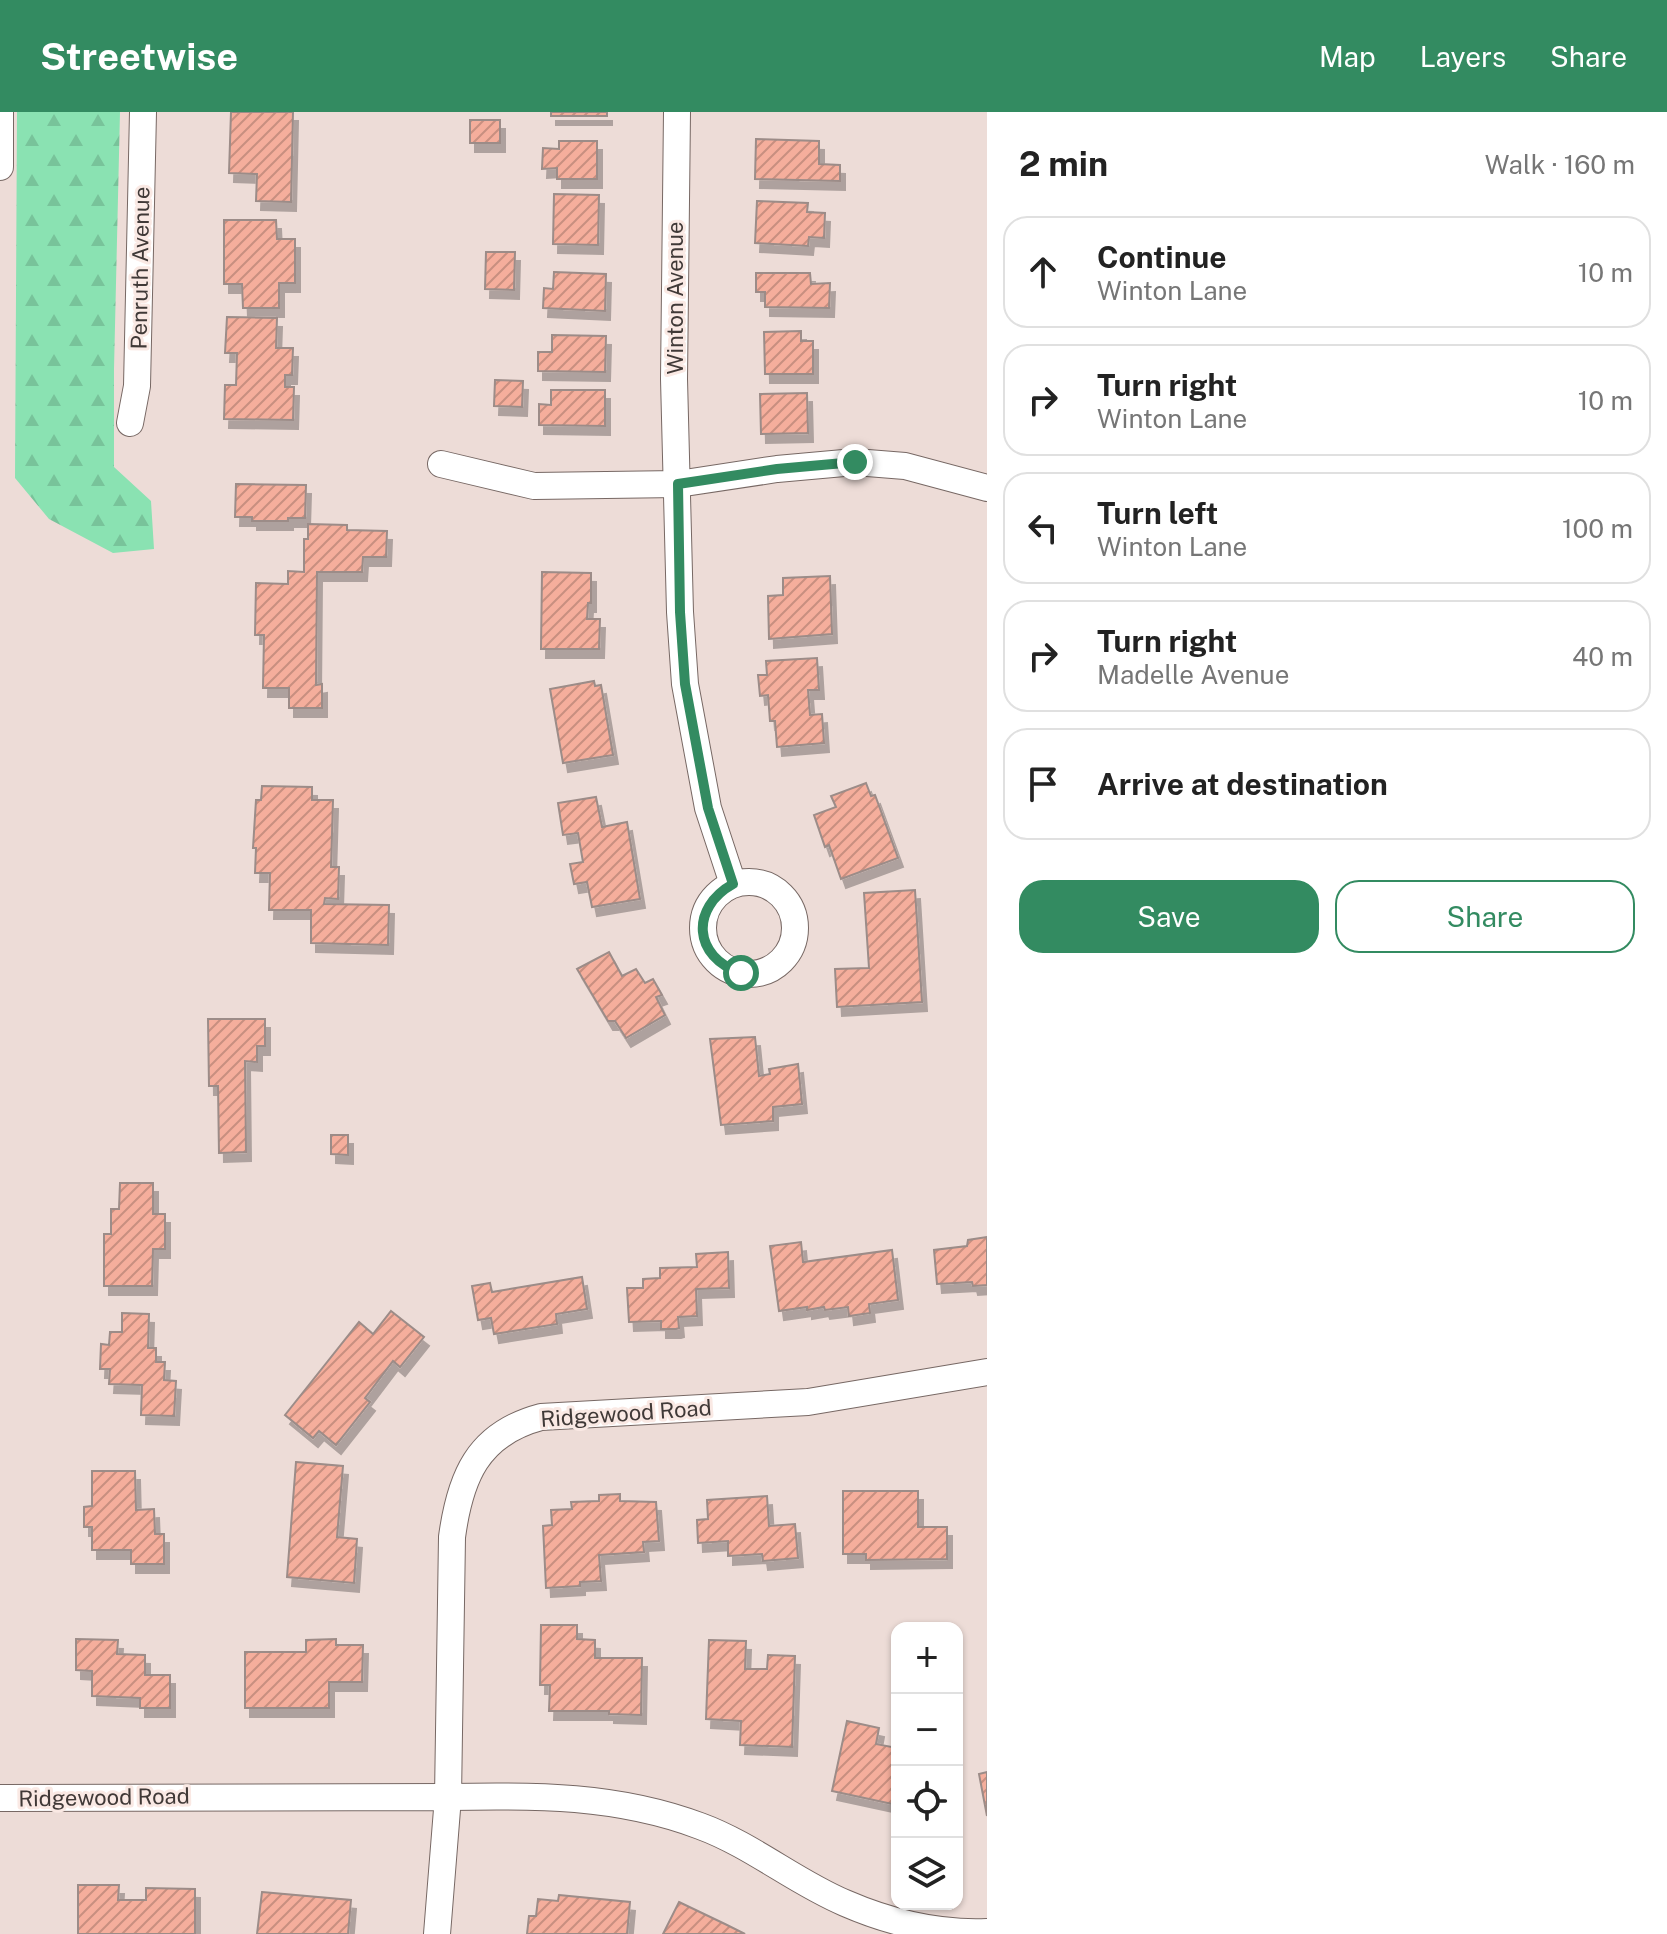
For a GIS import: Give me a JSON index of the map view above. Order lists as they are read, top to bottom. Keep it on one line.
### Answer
{"streets":{"street":["Penruth Avenue","Winton Avenue","Ridgewood Road"]},"page":{"header":"Streetwise","nav":["Map","Layers","Share"],"heading":["2 min","Walk · 160 m"],"list":[["Continue","Winton Lane","10 m"],["Turn right","Winton Lane","10 m"],["Turn left","Winton Lane","100 m"],["Turn right","Madelle Avenue","40 m"],"Arrive at destination"],"buttons":["Save","Share"],"map_buttons":["+","−"]}}
